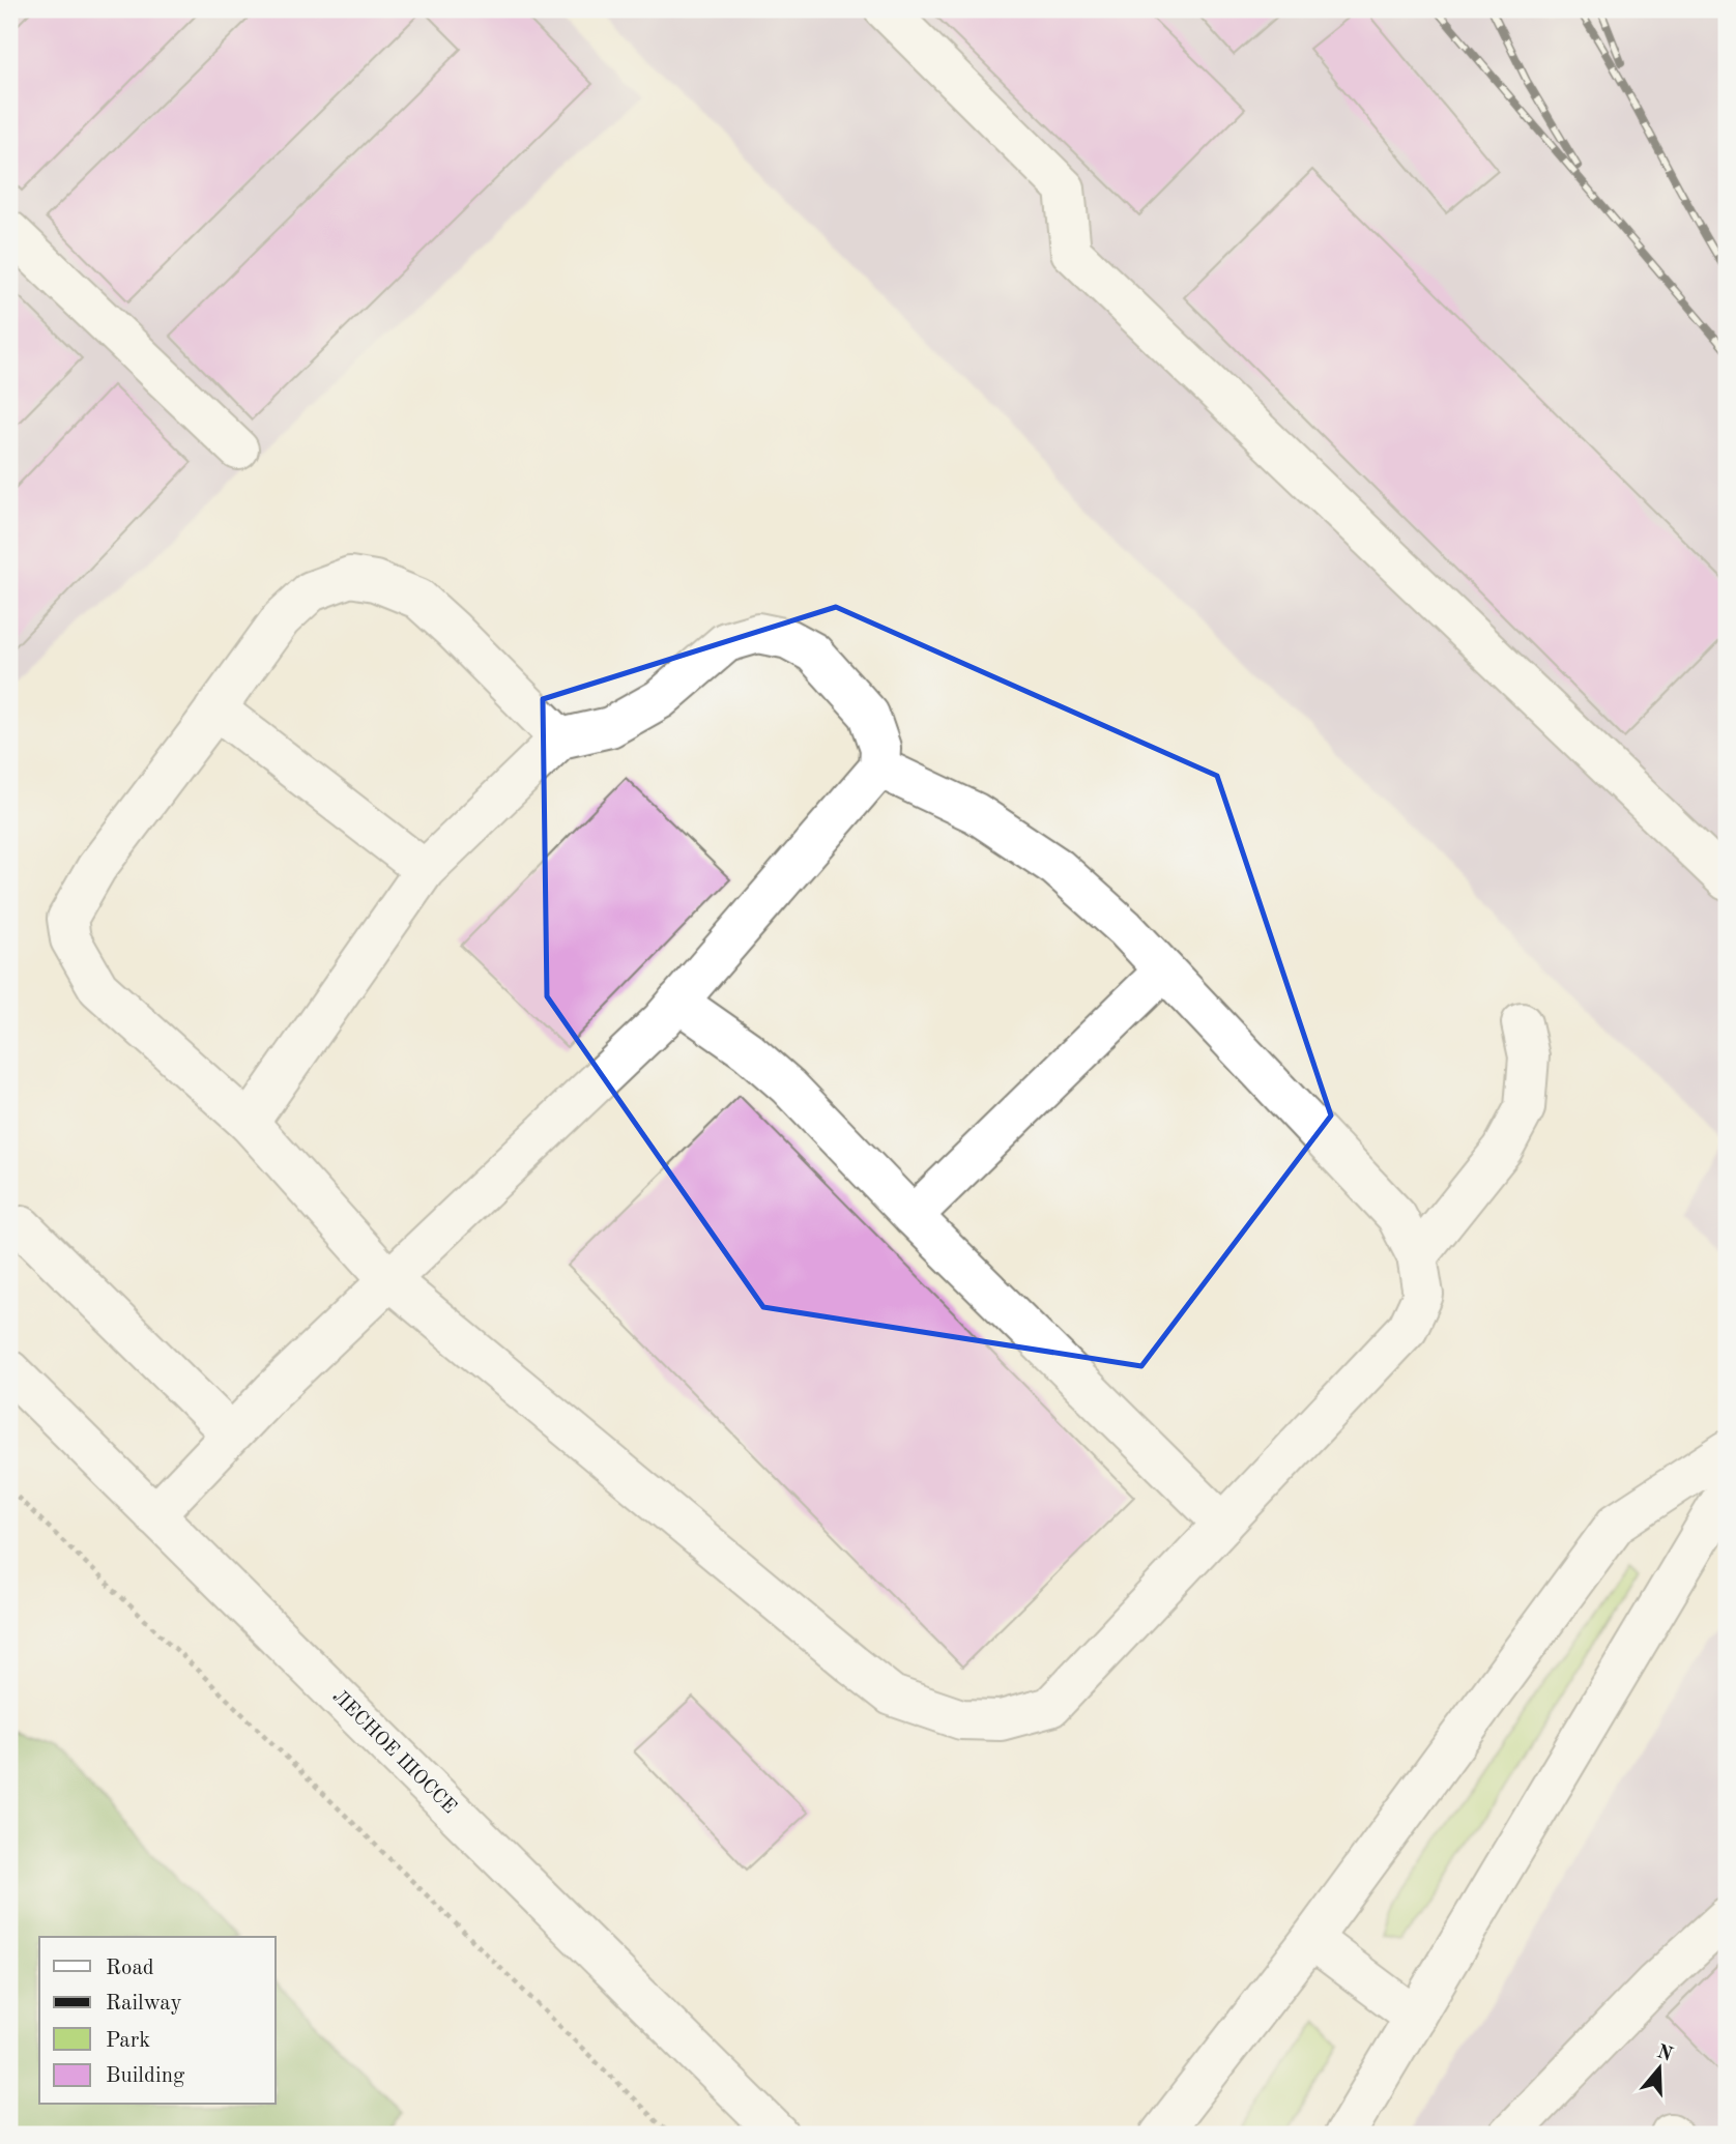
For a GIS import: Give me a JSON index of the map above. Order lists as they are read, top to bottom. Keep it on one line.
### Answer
{"streets":{"street":["ЛЕСНОЕ ШОССЕ"]},"legend":["Road","Railway","Park","Building"],"north":"top"}
